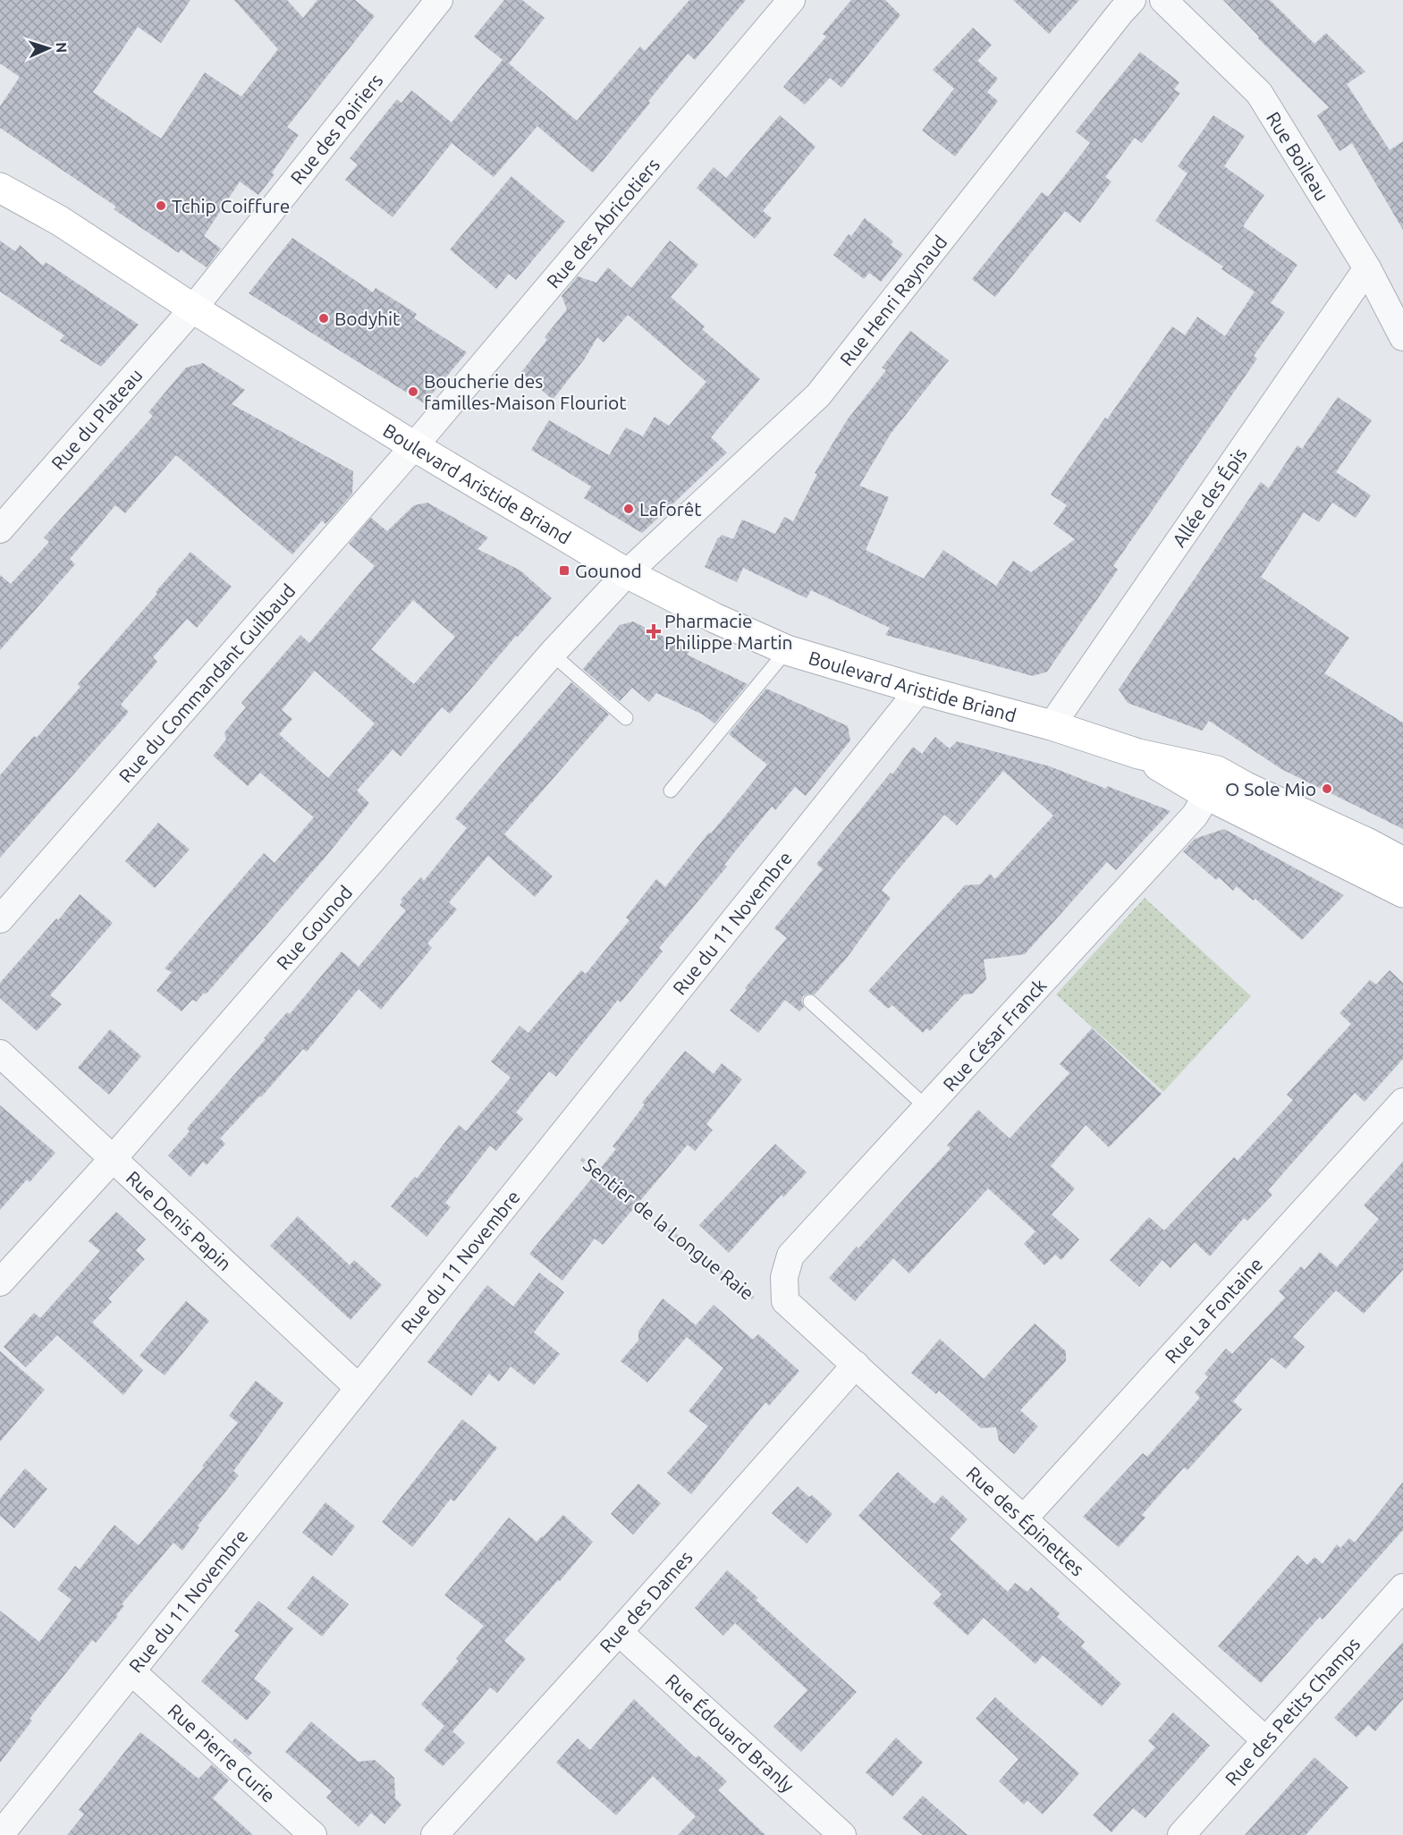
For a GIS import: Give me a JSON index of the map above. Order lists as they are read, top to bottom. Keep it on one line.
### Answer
{"streets":{"main road":["Boulevard Aristide Briand"],"street":["Rue des Poiriers","Rue Boileau","Rue des Abricotiers","Rue Henri Raynaud","Rue du Plateau","Allée des Épis","Rue du Commandant Guilbaud","Rue du 11 Novembre","Rue Gounod","Rue César Franck","Rue Denis Papin","Rue La Fontaine","Rue des Épinettes","Rue des Dames","Rue des Petits Champs","Rue Édouard Branly","Rue Pierre Curie"],"path":["Sentier de la Longue Raie"]},"crossings":[["Rue des Poiriers","Rue du Plateau"],["Rue des Poiriers","Boulevard Aristide Briand"],["Rue Boileau","Allée des Épis"],["Rue des Abricotiers","Boulevard Aristide Briand"],["Rue des Abricotiers","Rue du Commandant Guilbaud"],["Rue Henri Raynaud","Boulevard Aristide Briand"],["Rue Henri Raynaud","Rue Gounod"],["Rue du Plateau","Boulevard Aristide Briand"],["Boulevard Aristide Briand","Allée des Épis"],["Boulevard Aristide Briand","Rue du Commandant Guilbaud"],["Boulevard Aristide Briand","Rue du 11 Novembre"],["Boulevard Aristide Briand","Rue Gounod"],["Boulevard Aristide Briand","Rue César Franck"],["Rue du 11 Novembre","Rue Denis Papin"],["Rue du 11 Novembre","Sentier de la Longue Raie"],["Rue du 11 Novembre","Rue Pierre Curie"],["Rue Gounod","Rue Denis Papin"],["Rue César Franck","Sentier de la Longue Raie"],["Rue César Franck","Rue des Épinettes"],["Sentier de la Longue Raie","Rue des Épinettes"],["Rue La Fontaine","Rue des Épinettes"],["Rue des Épinettes","Rue des Dames"],["Rue des Épinettes","Rue des Petits Champs"],["Rue des Dames","Rue Édouard Branly"]],"places":{"other":["Tchip Coiffure","Bodyhit","Boucherie des familles-Maison Flouriot","Laforêt","O Sole Mio"],"transit":["Gounod"],"health":["Pharmacie Philippe Martin"]},"north":"right"}
